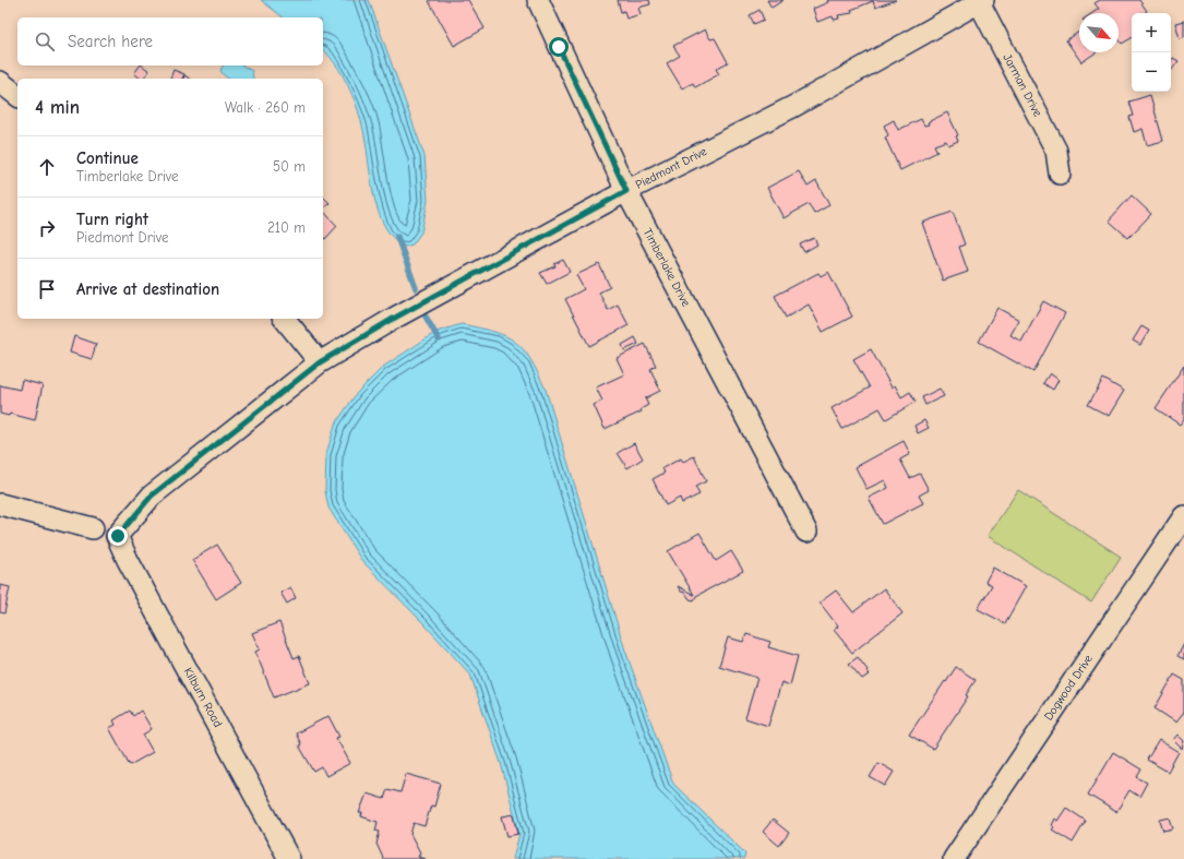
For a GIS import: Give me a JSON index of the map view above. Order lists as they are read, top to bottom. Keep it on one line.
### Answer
{"streets":{"street":["Jarman Drive","Piedmont Drive","Timberlake Drive","Dogwood Drive","Kilburn Road"]},"crossings":[["Jarman Drive","Piedmont Drive"],["Piedmont Drive","Timberlake Drive"],["Piedmont Drive","Kilburn Road"]],"north":"bottom right","page":{"map_buttons":["+","−"],"search":"Search here","heading":["4 min","Walk · 260 m"],"list":[["Continue","Timberlake Drive","50 m"],["Turn right","Piedmont Drive","210 m"],"Arrive at destination"]}}
